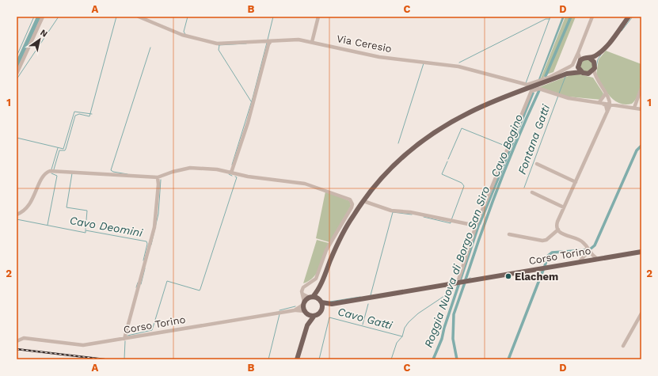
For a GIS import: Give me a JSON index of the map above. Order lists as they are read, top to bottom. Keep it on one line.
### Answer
{"streets":{"main road":["Corso Torino"],"street":["Via Ceresio"]},"water":["Fontana Gatti","Cavo Bogino","Cavo Deomini","Roggia Nuova di Borgo San Siro","Cavo Gatti"],"places":["Elachem"],"north":"top right","grid":{"columns":["A","B","C","D"],"rows":["1","2"]}}
